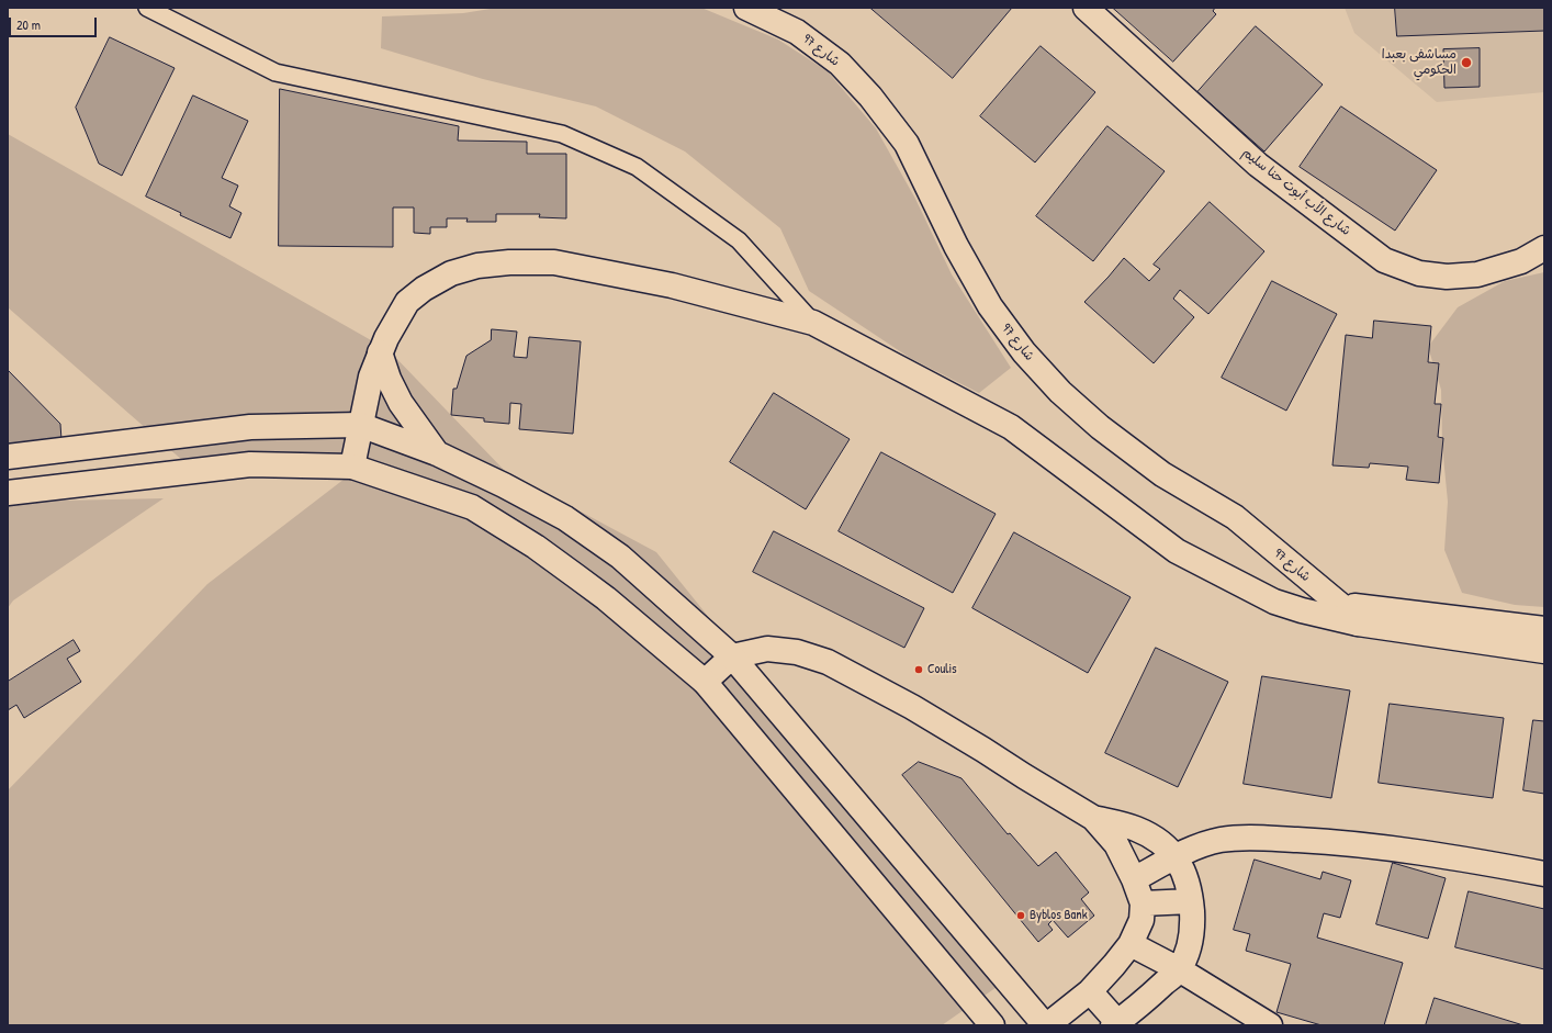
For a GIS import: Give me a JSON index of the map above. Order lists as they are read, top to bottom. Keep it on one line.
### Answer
{"streets":{"street":["شارع 97","شارع الأب أبوت حنا سليم"]},"places":["مساشفى بعبدا الحكومي","Coulis","Byblos Bank"],"scale_bar":"20 m"}
